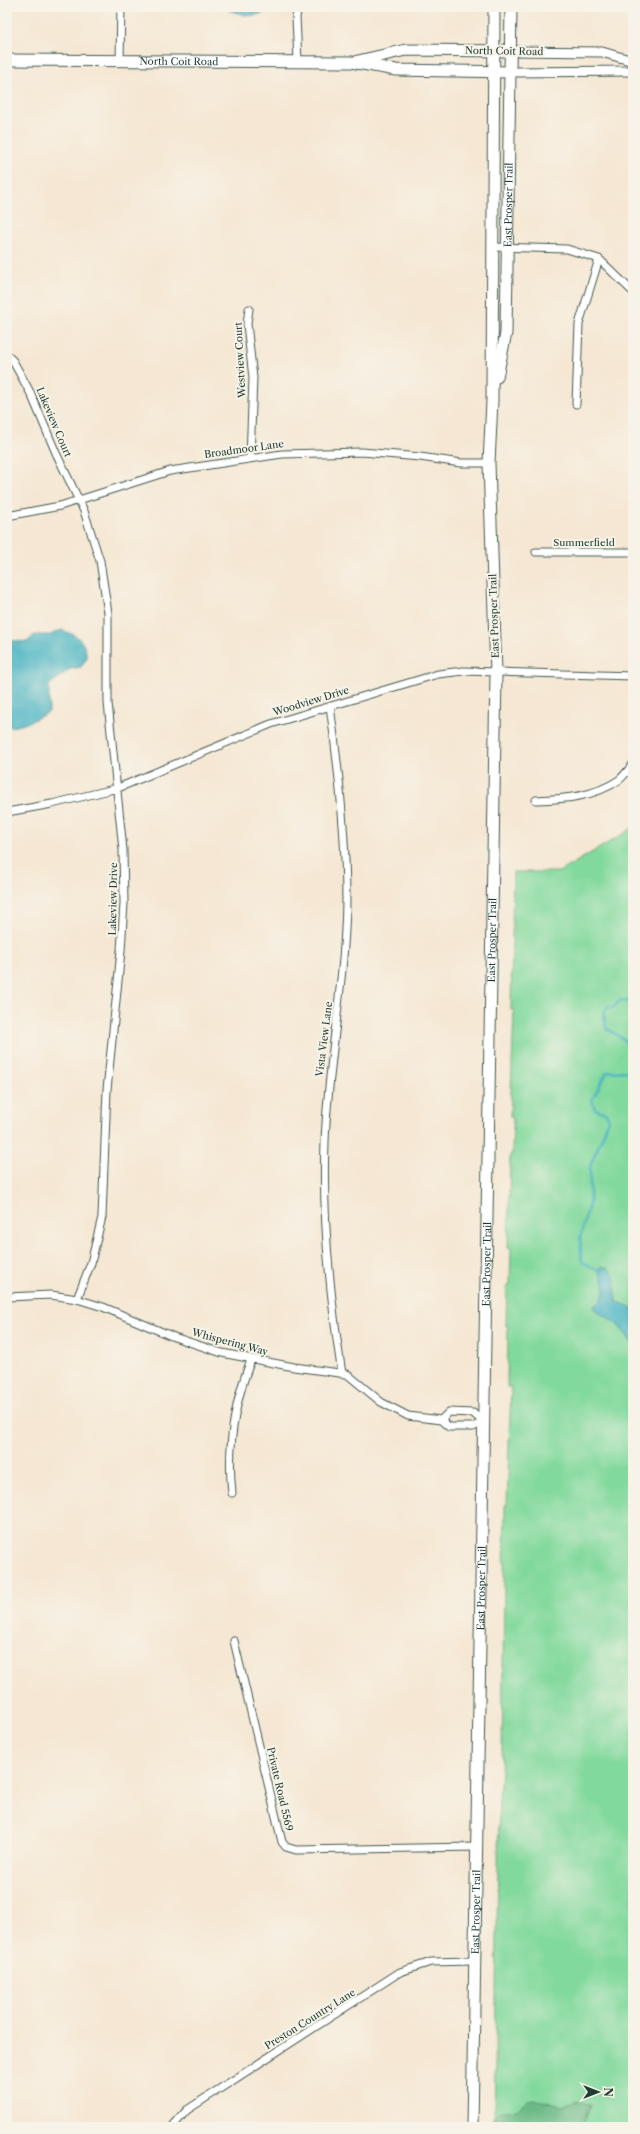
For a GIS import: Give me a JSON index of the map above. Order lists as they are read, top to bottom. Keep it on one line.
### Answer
{"streets":{"main road":["North Coit Road","East Prosper Trail"],"street":["Westview Court","Lakeview Court","Broadmoor Lane","Summerfield","Woodview Drive","Lakeview Drive","Vista View Lane","Whispering Way","Private Road 5569","Preston Country Lane"]},"crossings":[["North Coit Road","East Prosper Trail"],["East Prosper Trail","Broadmoor Lane"],["East Prosper Trail","Woodview Drive"],["East Prosper Trail","Whispering Way"],["East Prosper Trail","Private Road 5569"],["East Prosper Trail","Preston Country Lane"],["Westview Court","Broadmoor Lane"],["Lakeview Court","Broadmoor Lane"],["Lakeview Court","Lakeview Drive"],["Broadmoor Lane","Lakeview Drive"],["Woodview Drive","Lakeview Drive"],["Woodview Drive","Vista View Lane"],["Lakeview Drive","Whispering Way"],["Vista View Lane","Whispering Way"]],"north":"right"}
